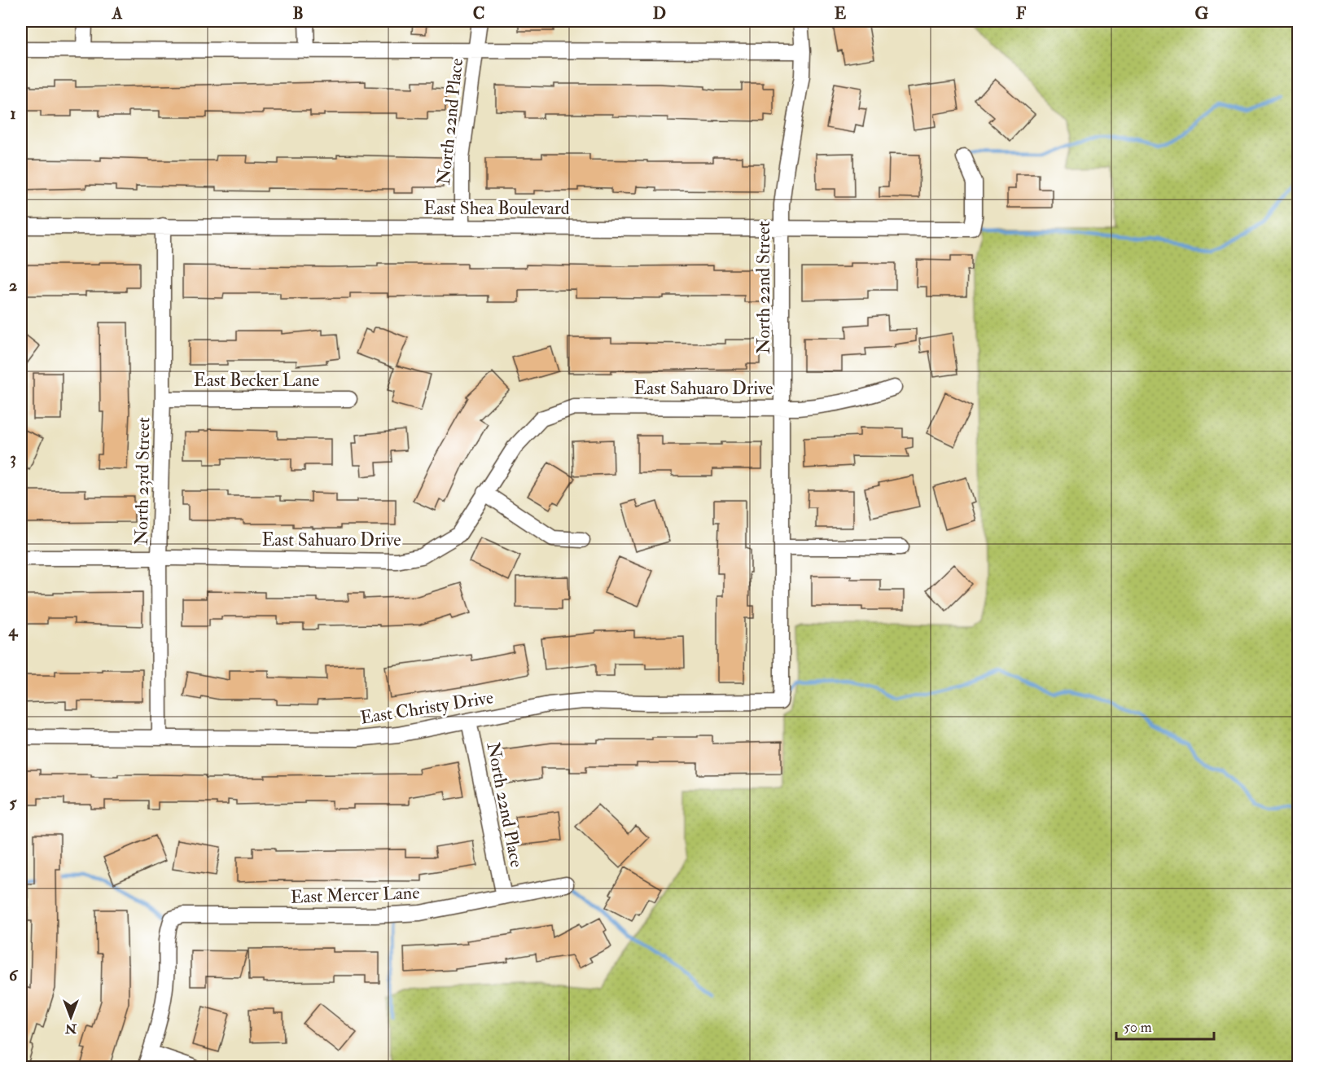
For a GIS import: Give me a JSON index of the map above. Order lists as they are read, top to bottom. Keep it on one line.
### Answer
{"streets":{"street":["North 22nd Place","East Shea Boulevard","North 22nd Street","East Becker Lane","East Sahuaro Drive","North 23rd Street","East Christy Drive","East Mercer Lane"]},"crossings":[["North 22nd Place","East Shea Boulevard"],["North 22nd Place","East Christy Drive"],["North 22nd Place","East Mercer Lane"],["East Shea Boulevard","North 22nd Street"],["East Shea Boulevard","North 23rd Street"],["North 22nd Street","East Sahuaro Drive"],["North 22nd Street","East Christy Drive"],["East Becker Lane","North 23rd Street"],["East Sahuaro Drive","North 23rd Street"],["North 23rd Street","East Christy Drive"]],"scale_bar":"50 m","north":"bottom","grid":{"columns":["A","B","C","D","E","F","G"],"rows":["1","2","3","4","5","6"]}}
